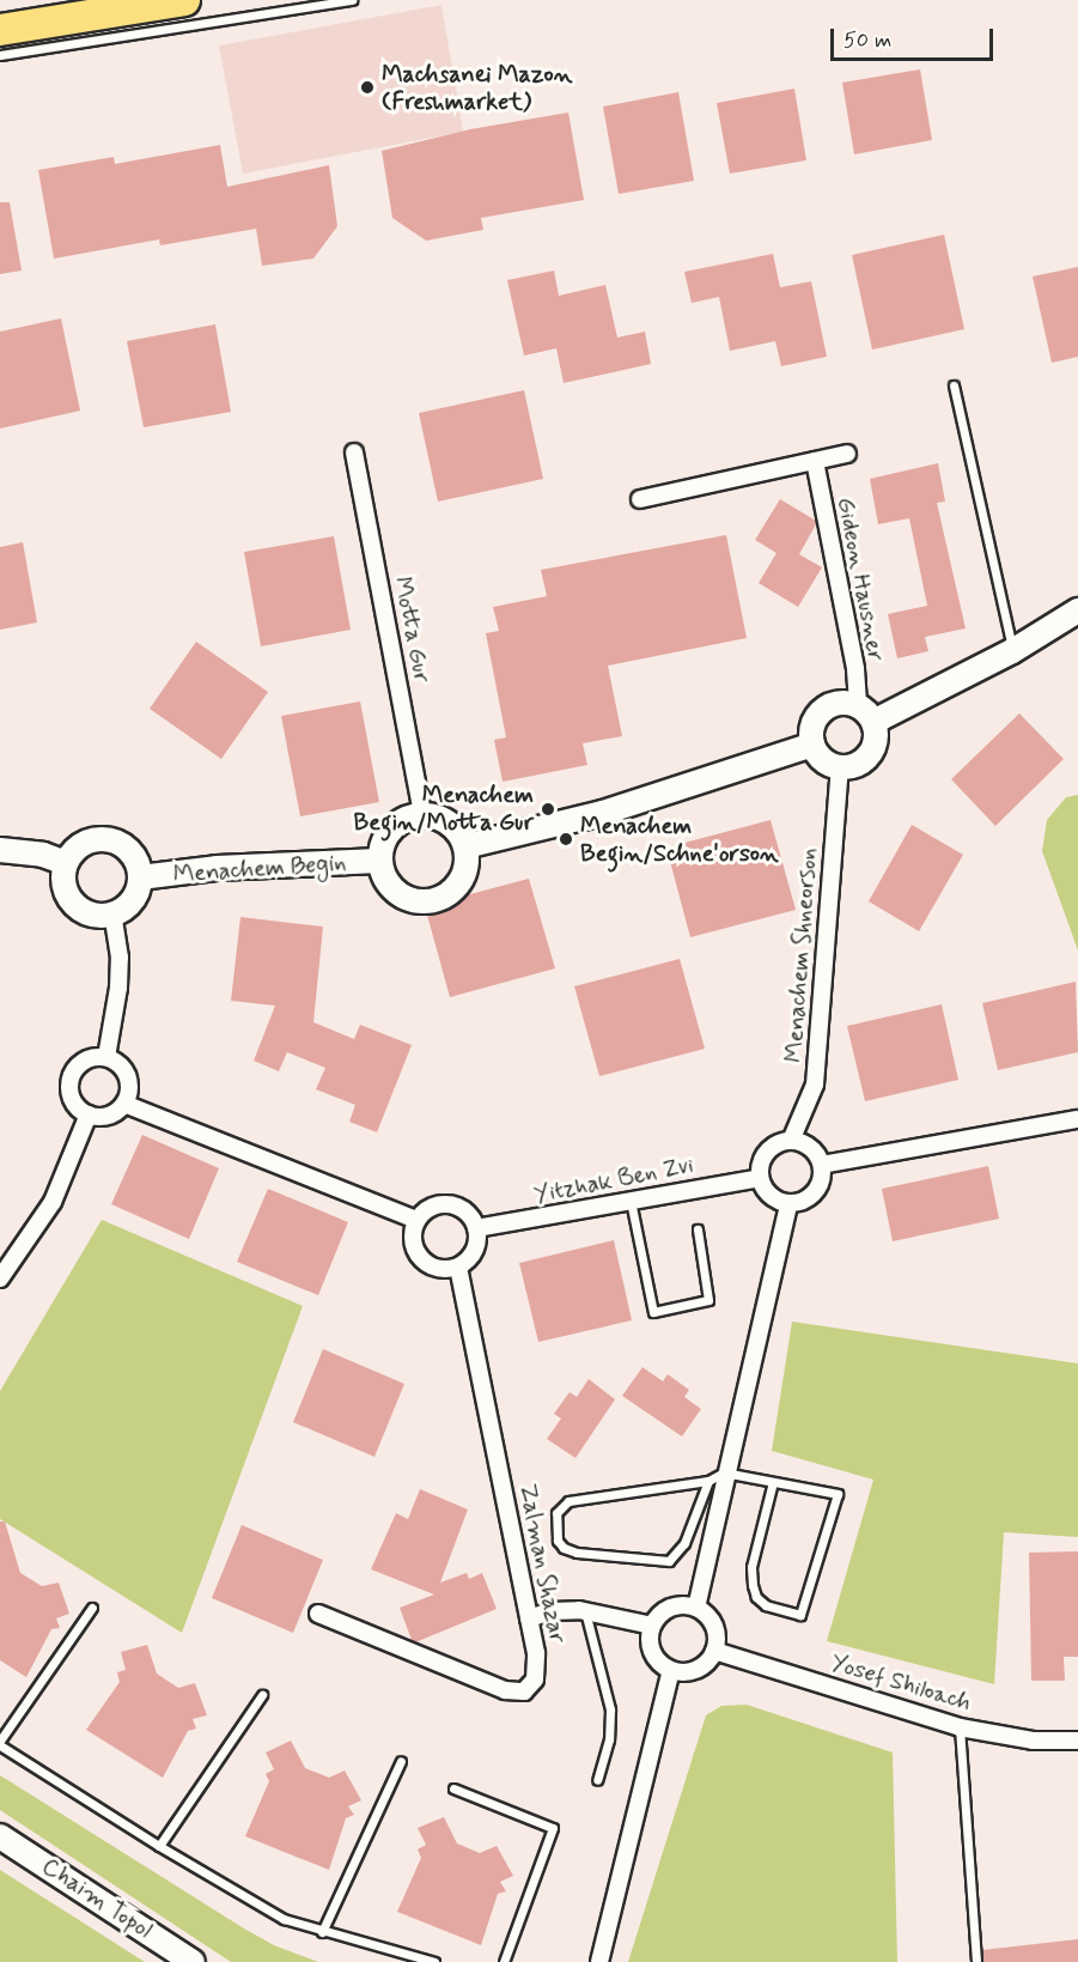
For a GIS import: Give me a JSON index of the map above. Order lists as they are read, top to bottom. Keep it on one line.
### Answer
{"streets":{"street":["Gideon Hausner","Motta Gur","Menachem Begin","Menachem Shneorson","Yitzhak Ben Zvi","Zalman Shazar","Yosef Shiloach","Chaim Topol"]},"crossings":[["Gideon Hausner","Menachem Shneorson"],["Motta Gur","Menachem Begin"],["Menachem Shneorson","Yitzhak Ben Zvi"],["Yitzhak Ben Zvi","Zalman Shazar"]],"places":["Machsanei Mazon (Freshmarket)","Menachem Begin/Motta Gur","Menachem Begin/Schne'orson"],"scale_bar":"50 m"}
